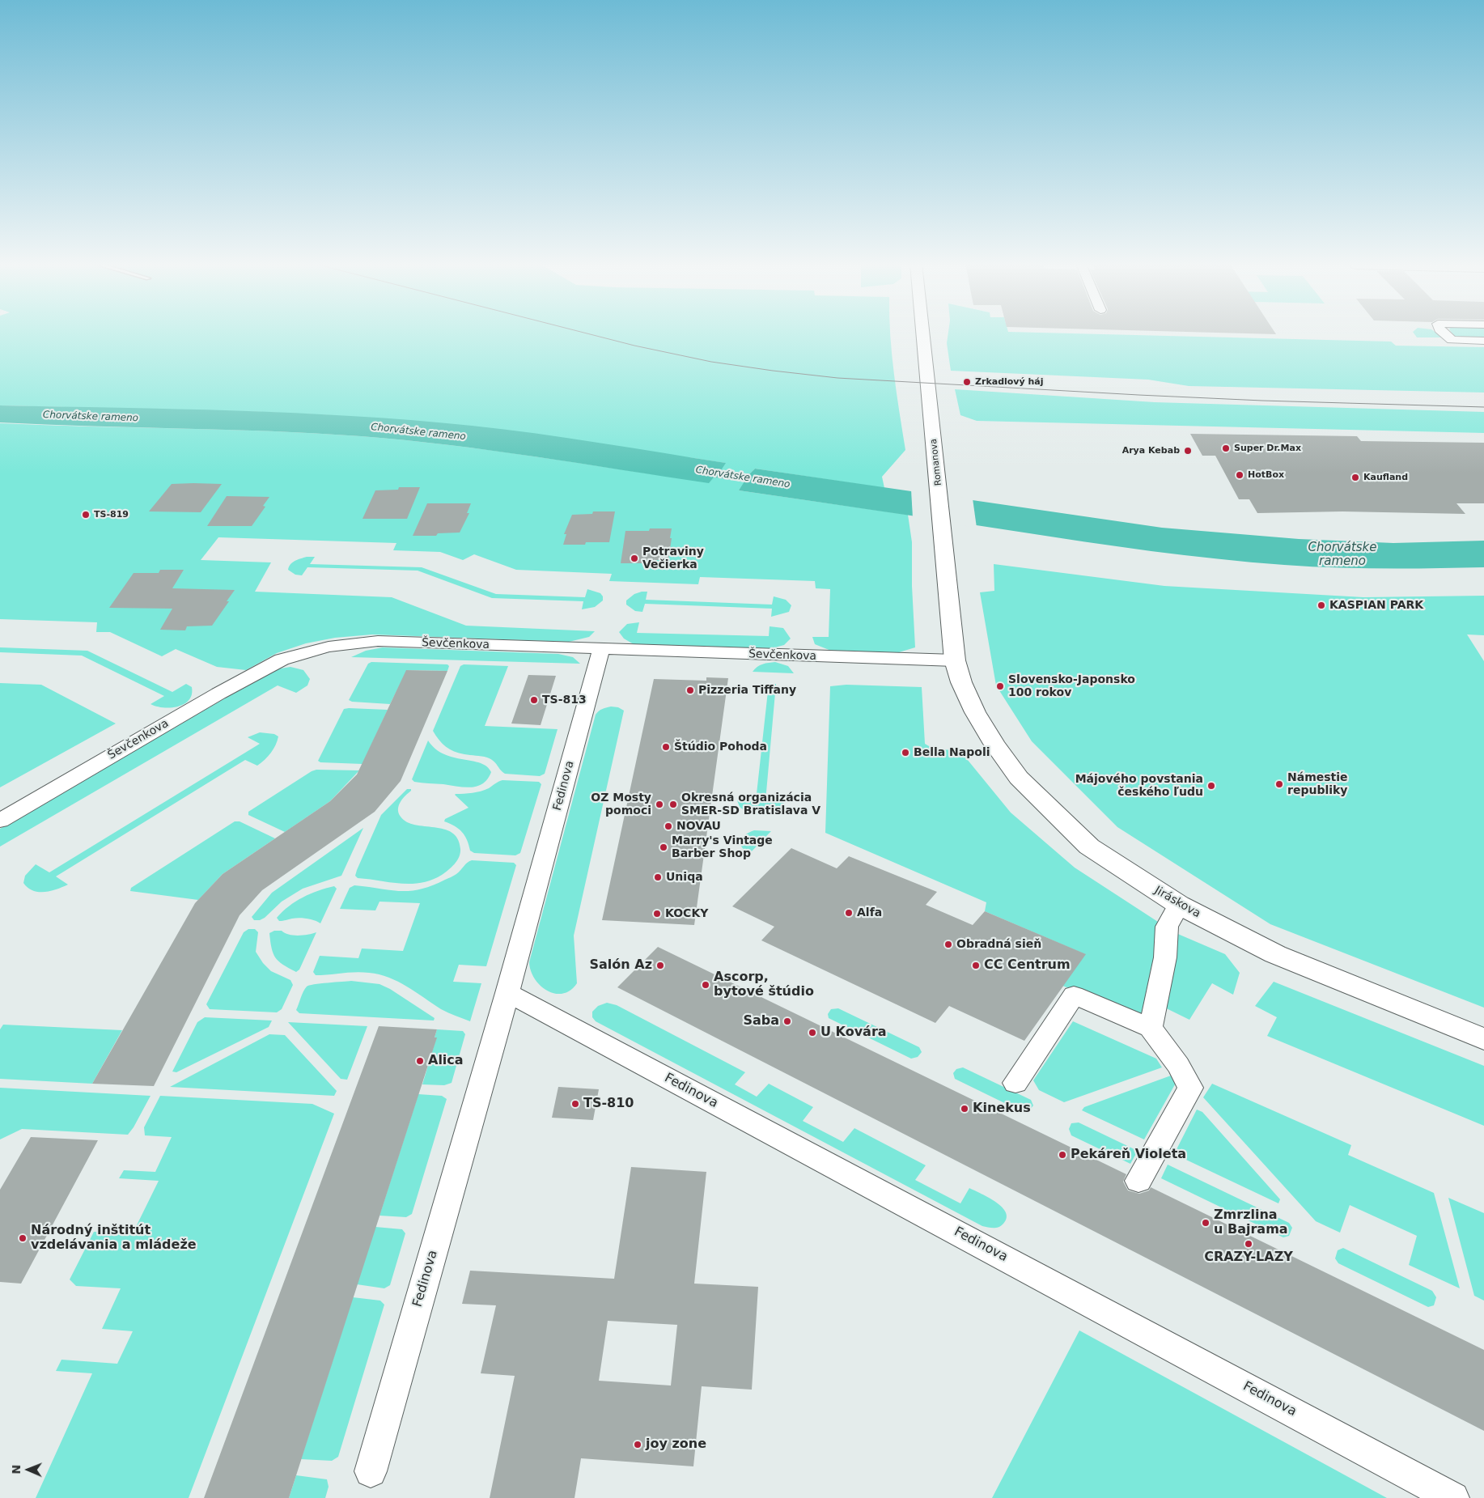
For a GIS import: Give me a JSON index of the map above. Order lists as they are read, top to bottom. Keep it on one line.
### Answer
{"streets":{"street":["Romanova","Ševčenkova","Fedinova","Jiráskova"]},"crossings":[["Romanova","Ševčenkova"],["Romanova","Jiráskova"],["Ševčenkova","Fedinova"],["Ševčenkova","Jiráskova"]],"water":["Chorvátske rameno"],"places":["Zrkadlový háj","Super Dr.Max","Arya Kebab","HotBox","Kaufland","TS-819","Potraviny Večierka","KASPIAN PARK","Slovensko-Japonsko 100 rokov","Pizzeria Tiffany","TS-813","Štúdio Pohoda","Bella Napoli","Námestie republiky","Májového povstania českého ľudu","OZ Mosty pomoci","Okresná organizácia SMER-SD Bratislava V","NOVAU","Marry's Vintage Barber Shop","Uniqa","Alfa","KOCKY","Obradná sieň","Salón Az","CC Centrum","Ascorp, bytové štúdio","Saba","U Kovára","Alica","TS-810","Kinekus","Pekáreň Violeta","Zmrzlina u Bajrama","Národný inštitút vzdelávania a mládeže","CRAZY-LAZY","joy zone"],"north":"left"}
